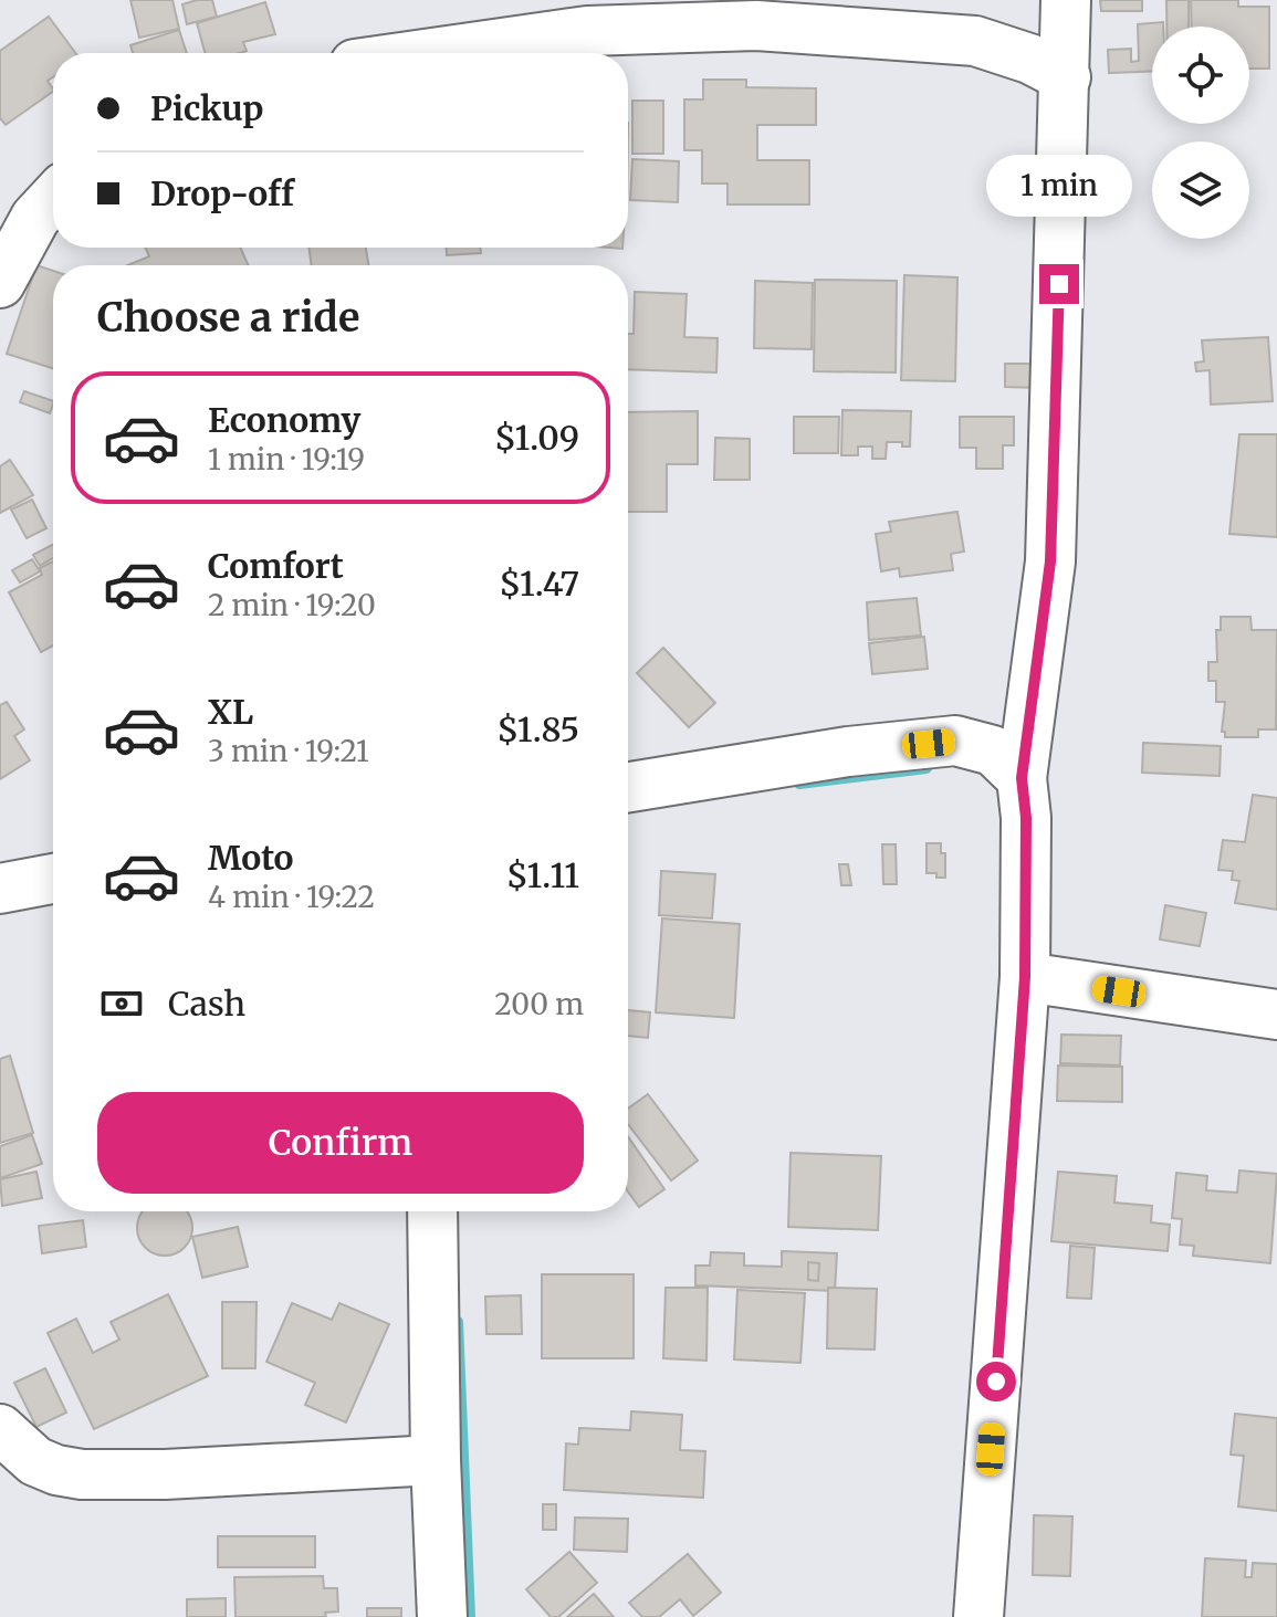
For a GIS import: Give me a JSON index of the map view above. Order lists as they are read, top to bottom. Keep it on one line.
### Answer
{"page":{"banner":["Pickup","Drop-off"],"bubble":"1 min","heading":"Choose a ride","list":[{"name":"Economy","note":"1 min · 19:19","value":"$1.09"},{"name":"Comfort","note":"2 min · 19:20","value":"$1.47"},{"name":"XL","note":"3 min · 19:21","value":"$1.85"},{"name":"Moto","note":"4 min · 19:22","value":"$1.11"}],"pay":["Cash","200 m"],"buttons":"Confirm"}}
